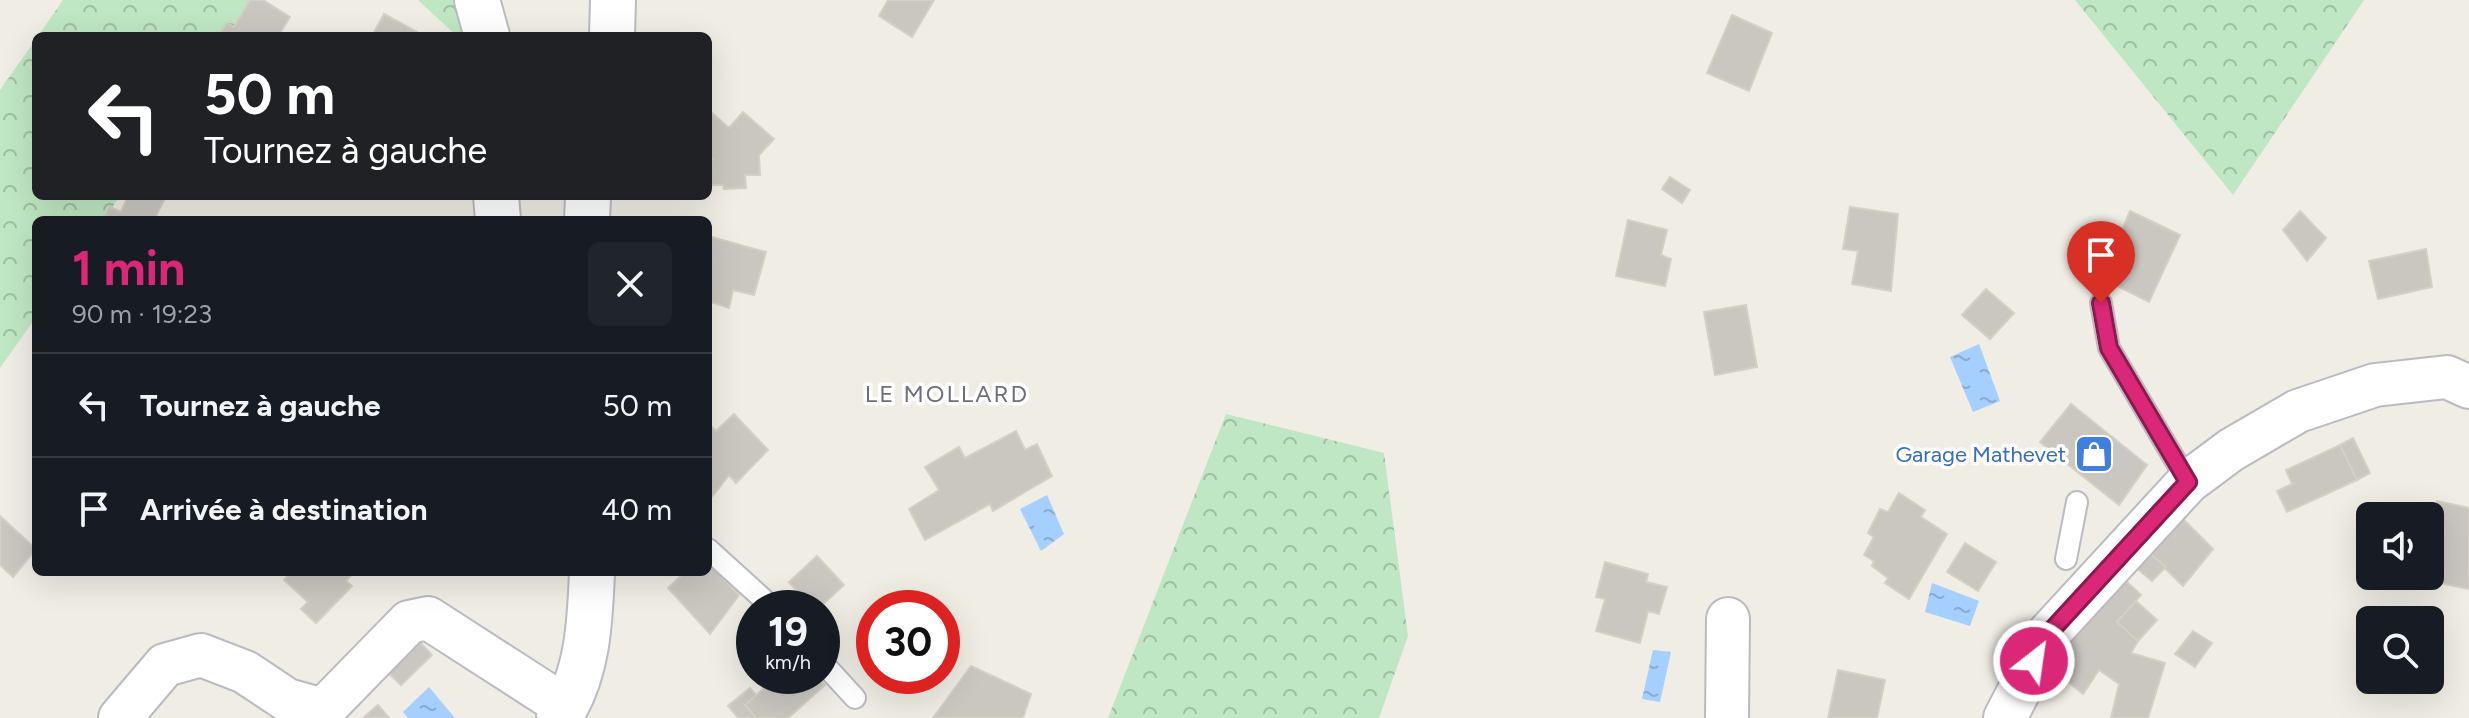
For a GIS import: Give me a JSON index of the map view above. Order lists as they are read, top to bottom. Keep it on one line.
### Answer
{"districts":["LE MOLLARD"],"places":{"shop":["Garage Mathevet"]},"page":{"turn":["50 m","Tournez à gauche"],"heading":["1 min","90 m · 19:23"],"list":[{"name":"Tournez à gauche","value":"50 m"},{"name":"Arrivée à destination","value":"40 m"}],"speed":"19 km/h","limit":"30"}}
